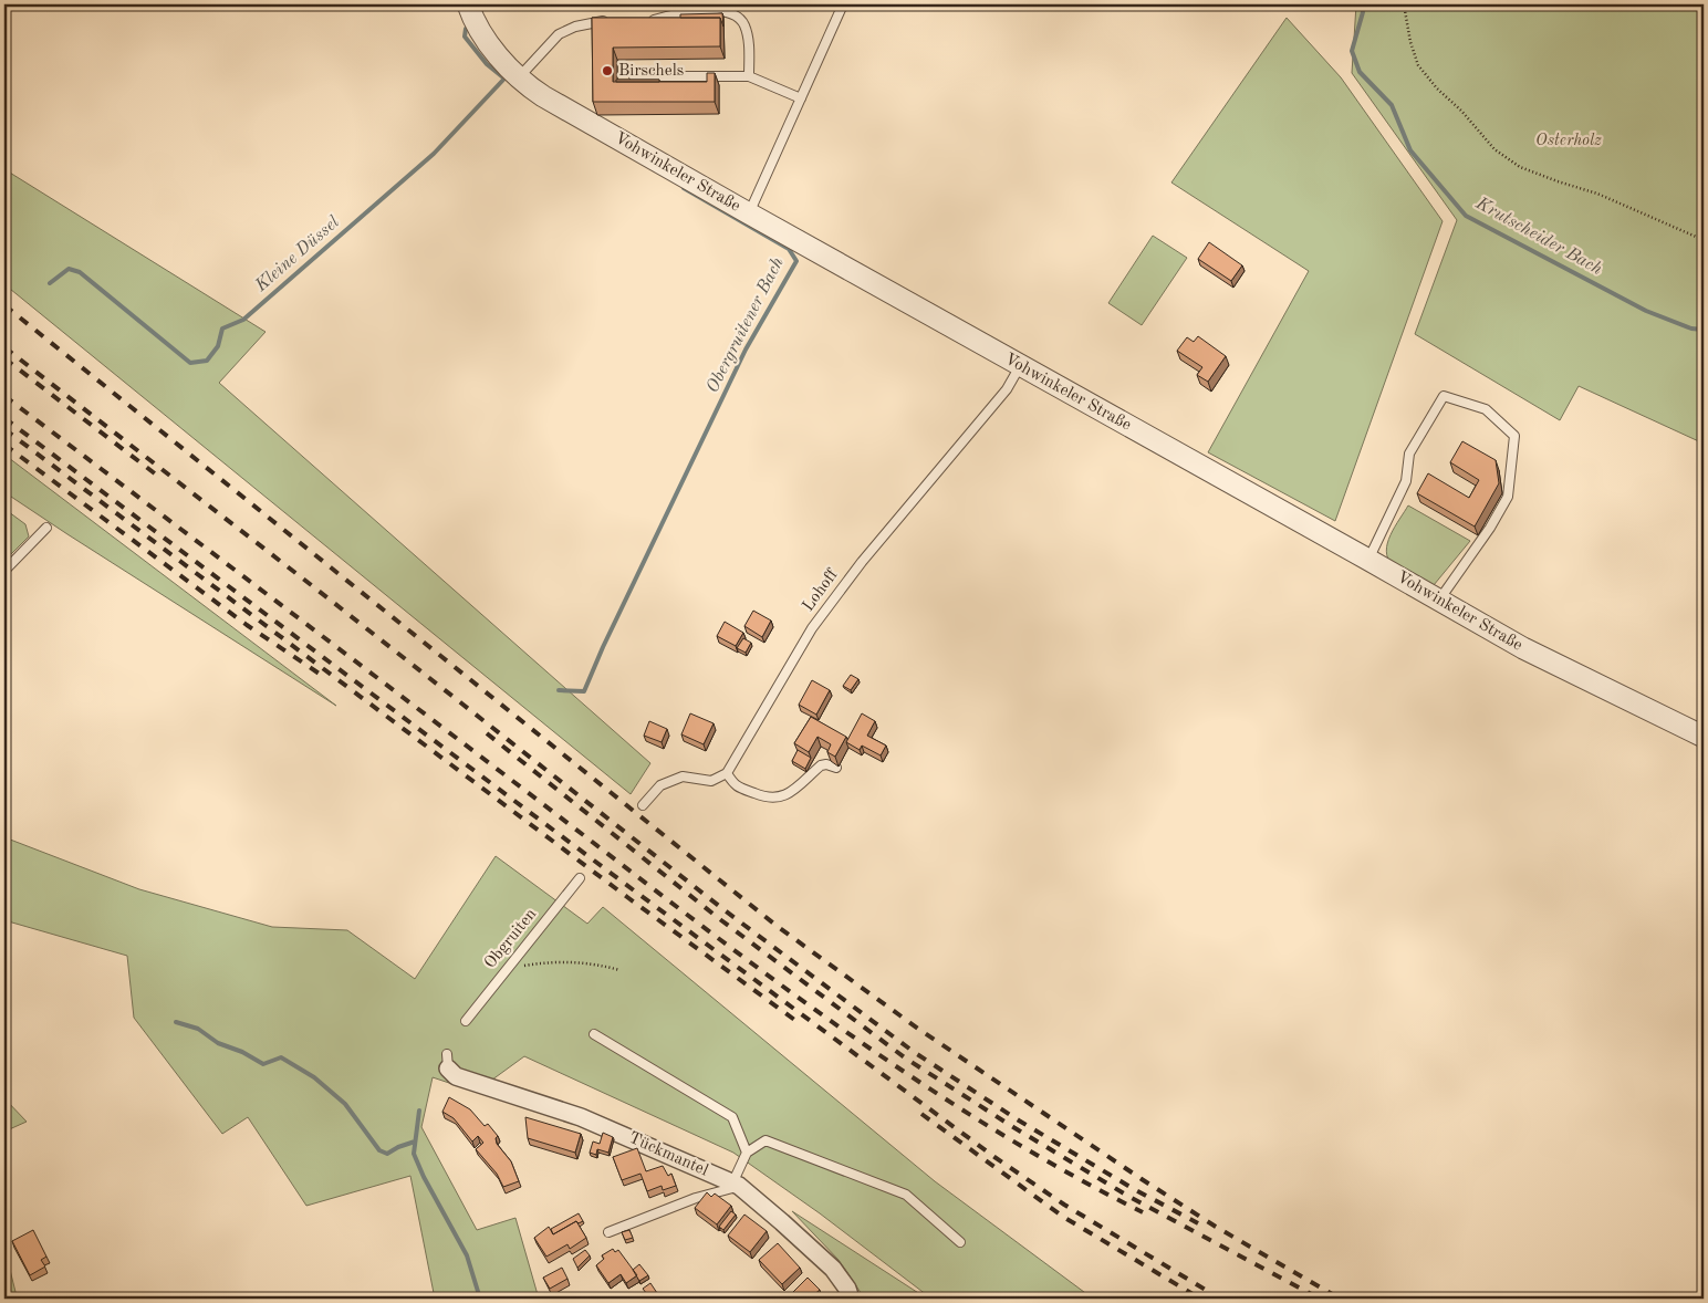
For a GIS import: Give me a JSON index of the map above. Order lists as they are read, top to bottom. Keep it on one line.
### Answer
{"streets":{"street":["Vohwinkeler Straße","Tückmantel"],"lane":["Lohoff","Obgruiten"]},"crossings":[["Vohwinkeler Straße","Lohoff"]],"water":["Krutscheider Bach","Kleine Düssel","Obergruitener Bach"],"parks":["Osterholz"],"places":["Birschels"]}
